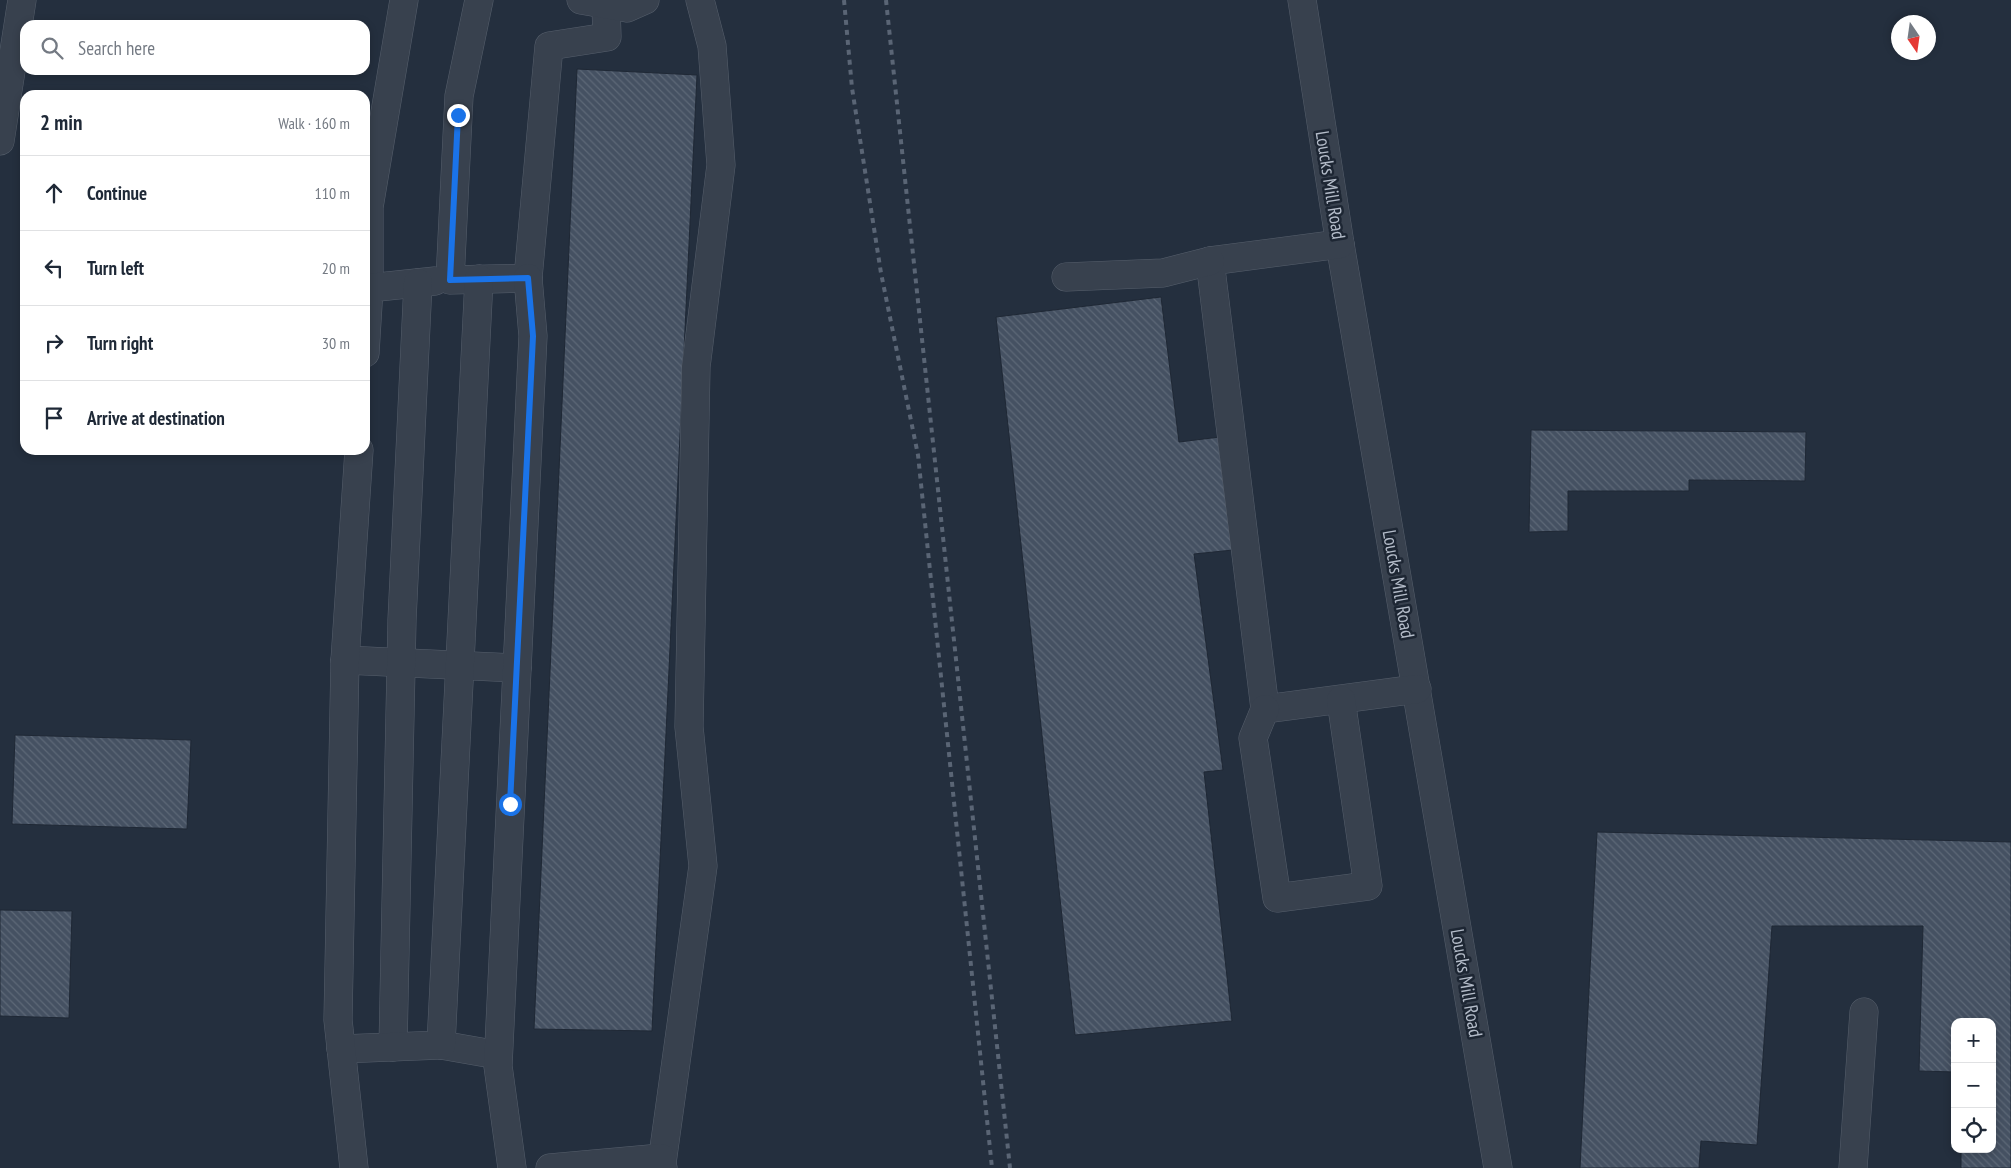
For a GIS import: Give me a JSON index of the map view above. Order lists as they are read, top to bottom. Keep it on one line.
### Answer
{"streets":{"street":["Loucks Mill Road"]},"north":"bottom","page":{"search":"Search here","heading":["2 min","Walk · 160 m"],"list":[["Continue","110 m"],["Turn left","20 m"],["Turn right","30 m"],"Arrive at destination"],"map_buttons":["+","−"]}}
